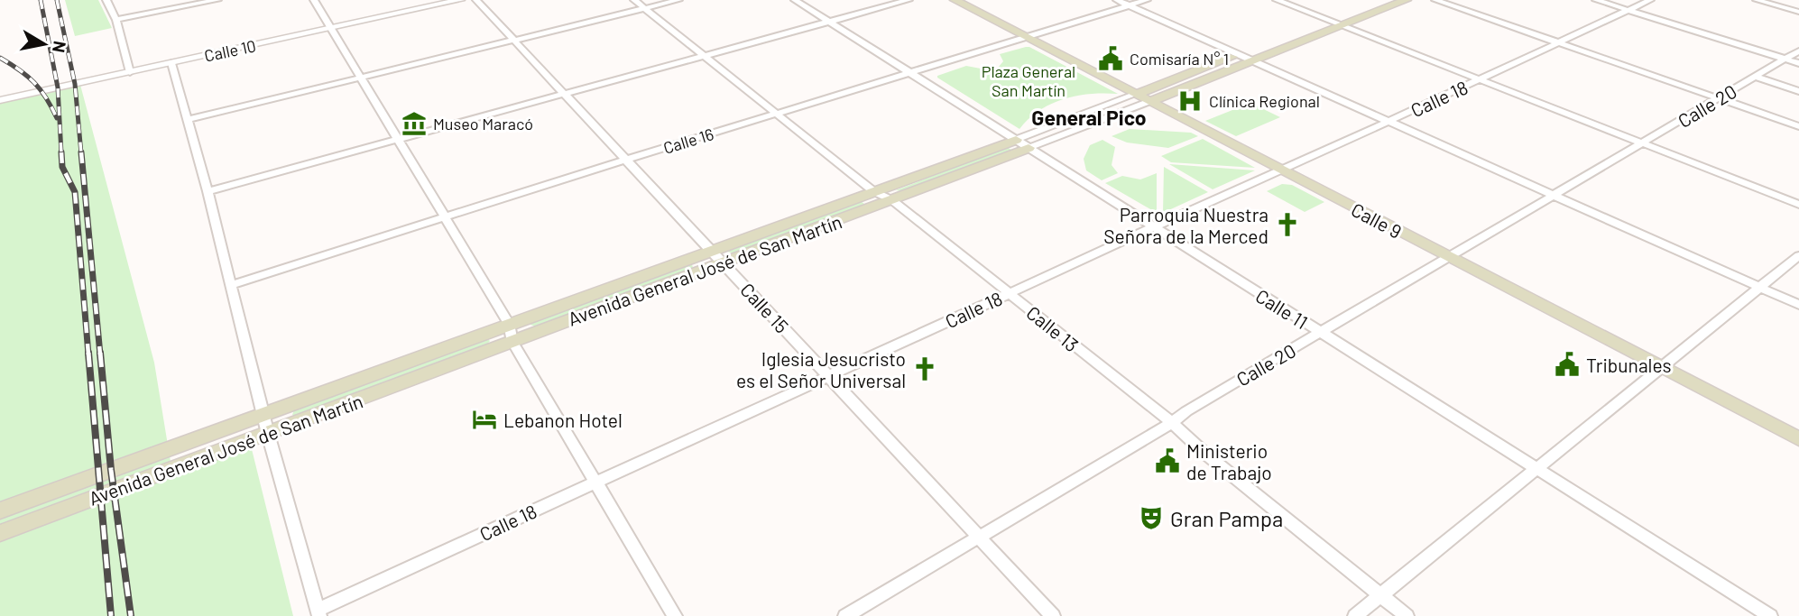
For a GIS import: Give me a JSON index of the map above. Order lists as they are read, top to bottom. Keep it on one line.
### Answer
{"streets":{"main road":["Calle 9","Avenida General José de San Martín"],"street":["Calle 10","Calle 18","Calle 20","Calle 16","Calle 15","Calle 11","Calle 13"]},"crossings":[["Calle 18","Calle 9"],["Calle 18","Calle 15"],["Calle 18","Calle 11"],["Calle 18","Calle 13"],["Calle 20","Calle 9"],["Calle 20","Calle 15"],["Calle 20","Calle 11"],["Calle 20","Calle 13"],["Calle 16","Calle 9"],["Calle 16","Calle 15"],["Calle 16","Calle 11"],["Calle 16","Calle 13"],["Calle 9","Avenida General José de San Martín"],["Avenida General José de San Martín","Calle 15"],["Avenida General José de San Martín","Calle 11"],["Avenida General José de San Martín","Calle 13"]],"districts":["General Pico"],"parks":["Plaza General San Martín"],"places":{"public building":["Comisaría N° 1","Tribunales","Ministerio de Trabajo"],"hospital":["Clínica Regional"],"museum":["Museo Maracó"],"church":["Parroquia Nuestra Señora de la Merced","Iglesia Jesucristo es el Señor Universal"],"hotel":["Lebanon Hotel"],"theatre":["Gran Pampa"]},"north":"right"}
